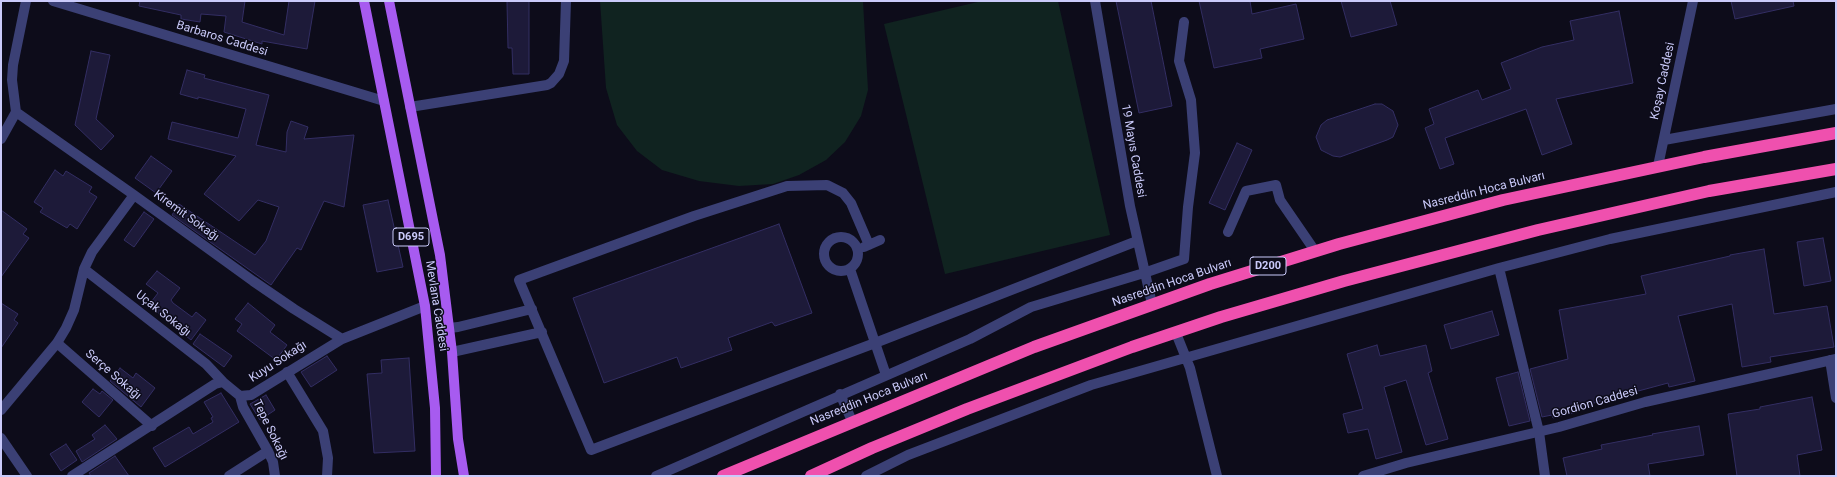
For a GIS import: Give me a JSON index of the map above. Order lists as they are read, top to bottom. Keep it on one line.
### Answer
{"streets":{"highway":["Nasreddin Hoca Bulvarı","D200"],"main road":["D695","Mevlana Caddesi"],"street":["Barbaros Caddesi","Koşay Caddesi","19 Mayıs Caddesi","Kiremit Sokağı","Uçak Sokağı","Kuyu Sokağı","Serçe Sokağı","Gordion Caddesi","Tepe Sokağı"]},"crossings":[["Barbaros Caddesi","Mevlana Caddesi"],["Koşay Caddesi","Nasreddin Hoca Bulvarı"],["19 Mayıs Caddesi","Nasreddin Hoca Bulvarı"],["Kiremit Sokağı","Kuyu Sokağı"],["Mevlana Caddesi","Kuyu Sokağı"],["Uçak Sokağı","Kuyu Sokağı"],["Kuyu Sokağı","Tepe Sokağı"]]}
